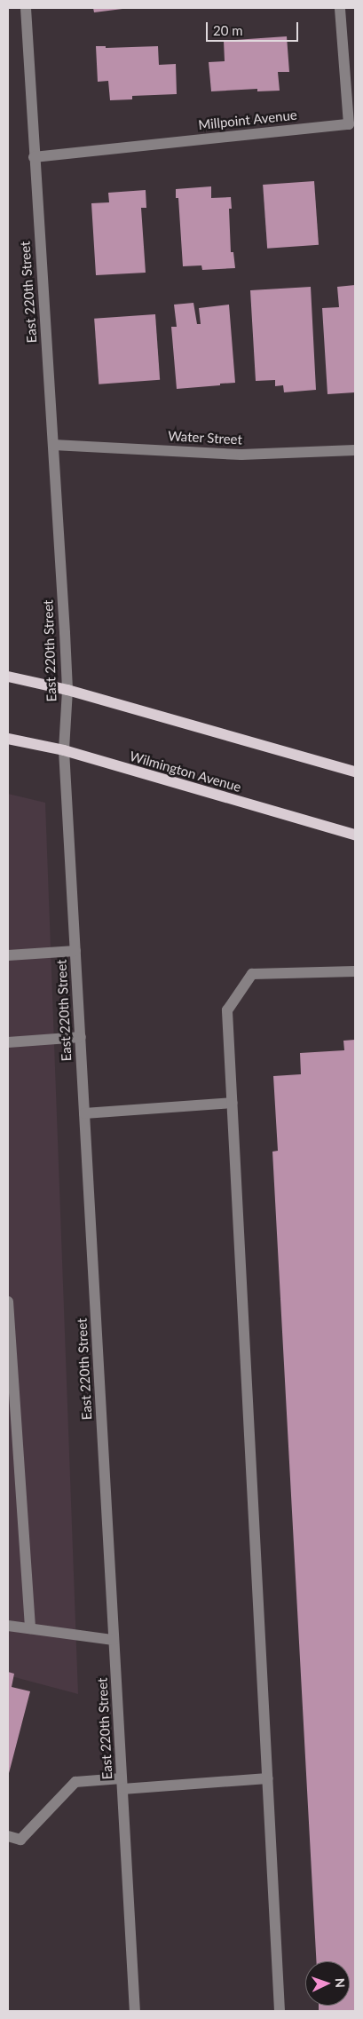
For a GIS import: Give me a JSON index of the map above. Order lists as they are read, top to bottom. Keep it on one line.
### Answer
{"streets":{"main road":["Wilmington Avenue"],"street":["Millpoint Avenue","East 220th Street","Water Street"]},"crossings":[["Millpoint Avenue","East 220th Street"],["East 220th Street","Water Street"],["East 220th Street","Wilmington Avenue"]],"scale_bar":"20 m","north":"right"}
